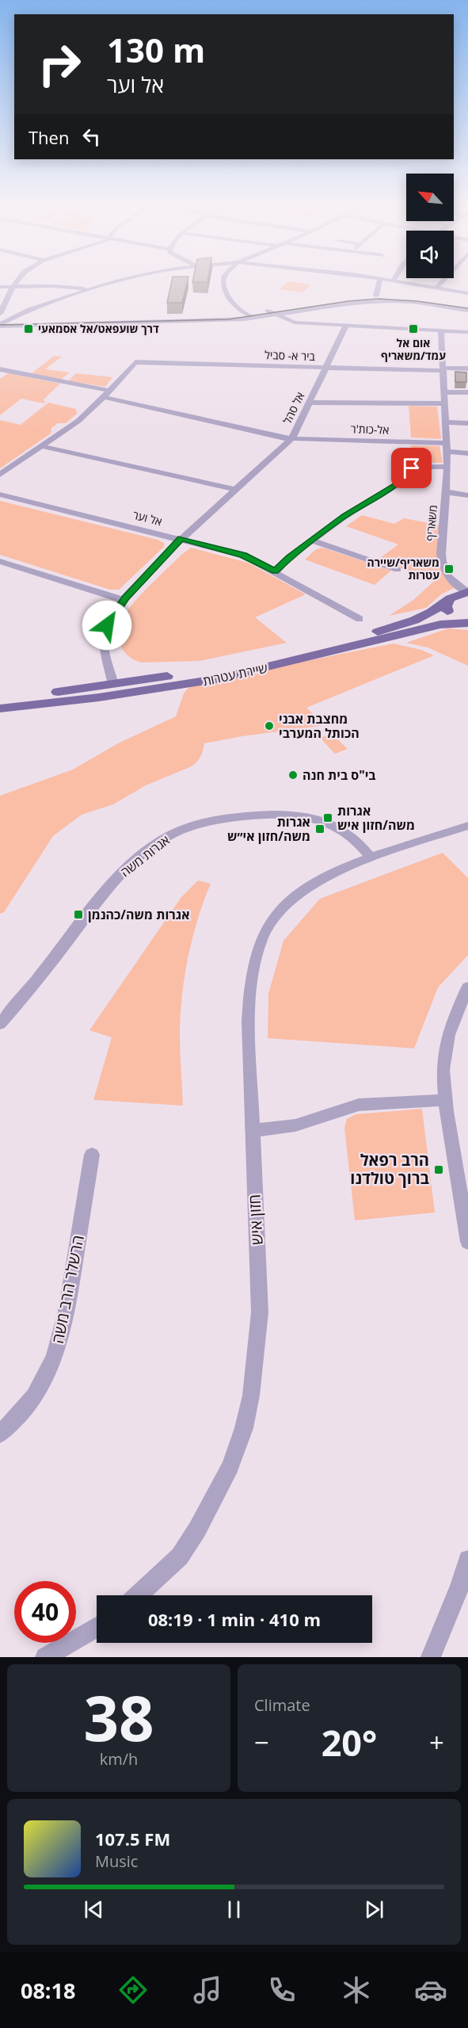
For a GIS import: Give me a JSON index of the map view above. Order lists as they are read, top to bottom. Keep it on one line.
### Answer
{"streets":{"main road":["שיירת עטרות"],"street":["ביר א- סביל","אל סהל","אל-כות'ר","אל וער","משאריף","אגרות משה","חזון איש","הרשלר הרב משה"]},"crossings":[["ביר א- סביל","אל סהל"],["ביר א- סביל","משאריף"],["אל סהל","אל-כות'ר"],["אל סהל","אל וער"],["אל סהל","שיירת עטרות"],["אל-כות'ר","משאריף"],["משאריף","שיירת עטרות"],["אגרות משה","חזון איש"]],"places":{"transit":["דרך שועפאט/אל אסמאעי","אום אל עמד/משאריף","משאריף/שיירה עטרות","אגרות משה/חזון איש","אגרות משה/חזון אי״ש","אגרות משה/כהנמן","הרב רפאל ברוך טולדנו"],"other":["מחצבת אבני הכותל המערבי","בי\"ס בית חנה"]},"north":"top left","page":{"turn":["130 m","אל וער"],"then":"Then","limit":"40","trip":"08:19 · 1 min · 410 m","tile":[["38","km/h"],"Climate"],"heat":["−","20°","+"],"song":["107.5 FM","Music"],"tabs":"08:18"}}
